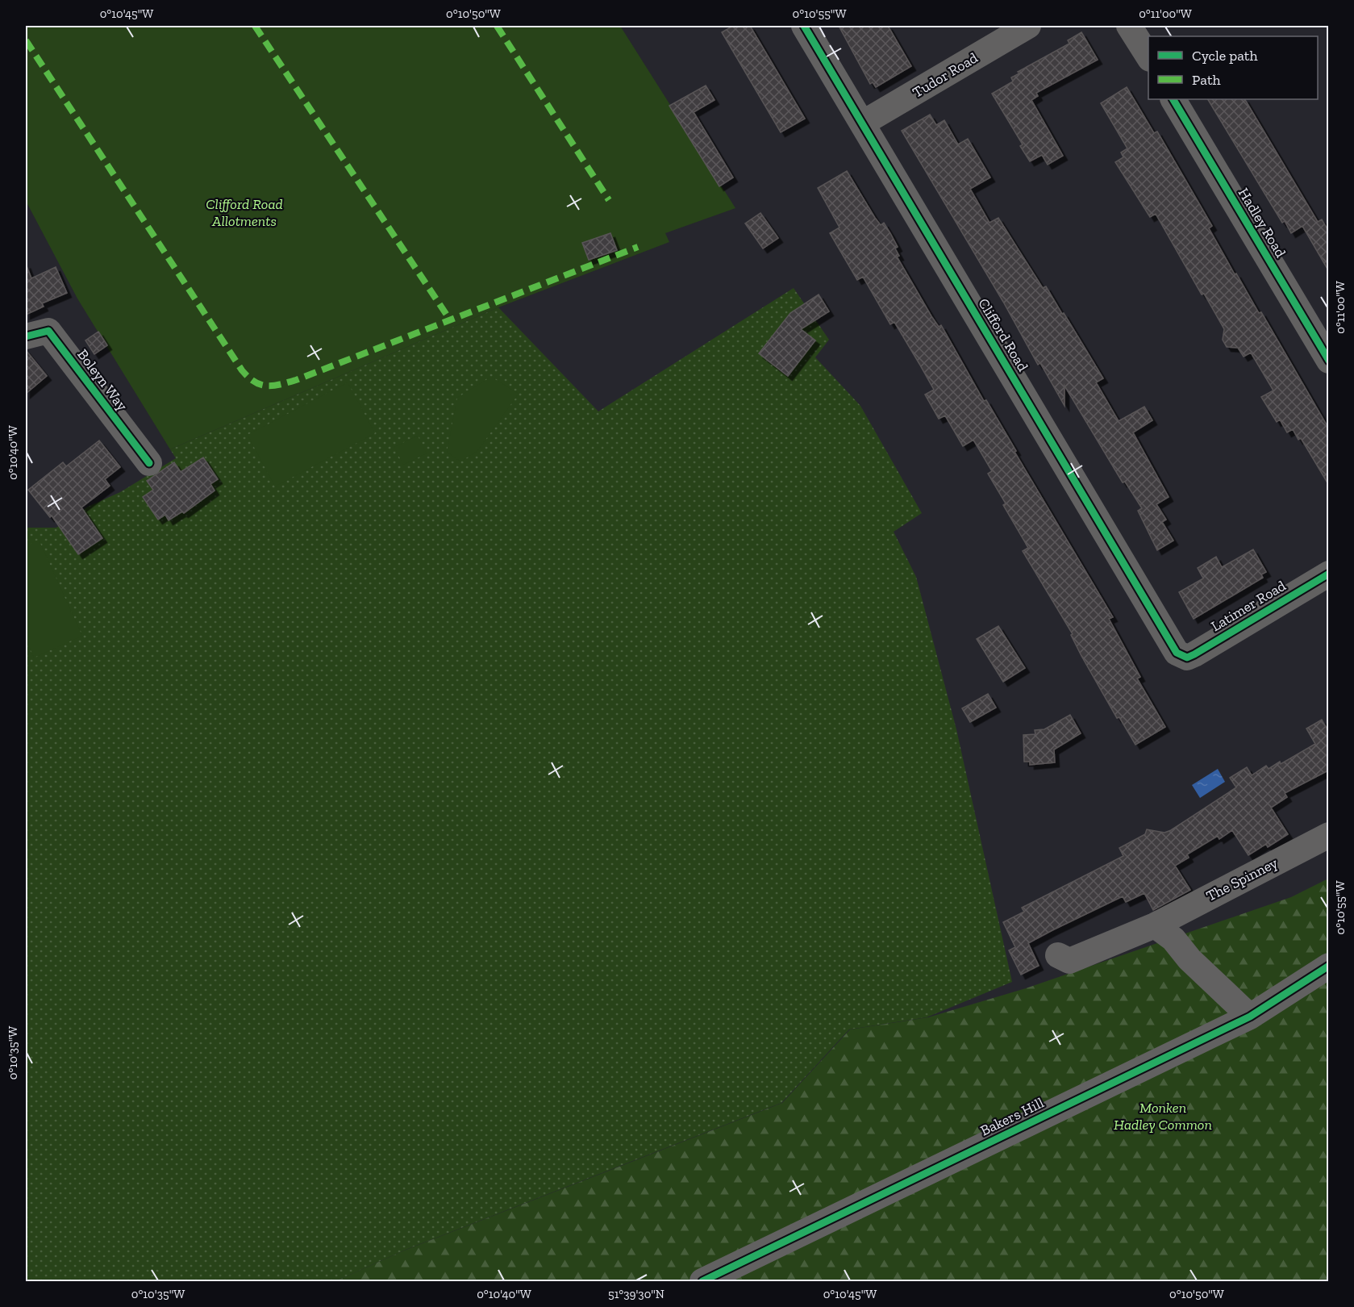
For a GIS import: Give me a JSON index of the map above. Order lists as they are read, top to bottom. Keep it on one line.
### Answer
{"streets":{"street":["Tudor Road","Hadley Road","Clifford Road","Boleyn Way","Latimer Road","The Spinney","Bakers Hill"]},"crossings":[["Tudor Road","Clifford Road"],["Clifford Road","Latimer Road"]],"parks":["Clifford Road Allotments","Monken Hadley Common"],"legend":["Cycle path","Path"],"coordinates":["0°10'45\"W","0°10'50\"W","0°10'55\"W","0°11'00\"W","0°10'40\"W","0°10'35\"W","51°39'30\"N"]}
